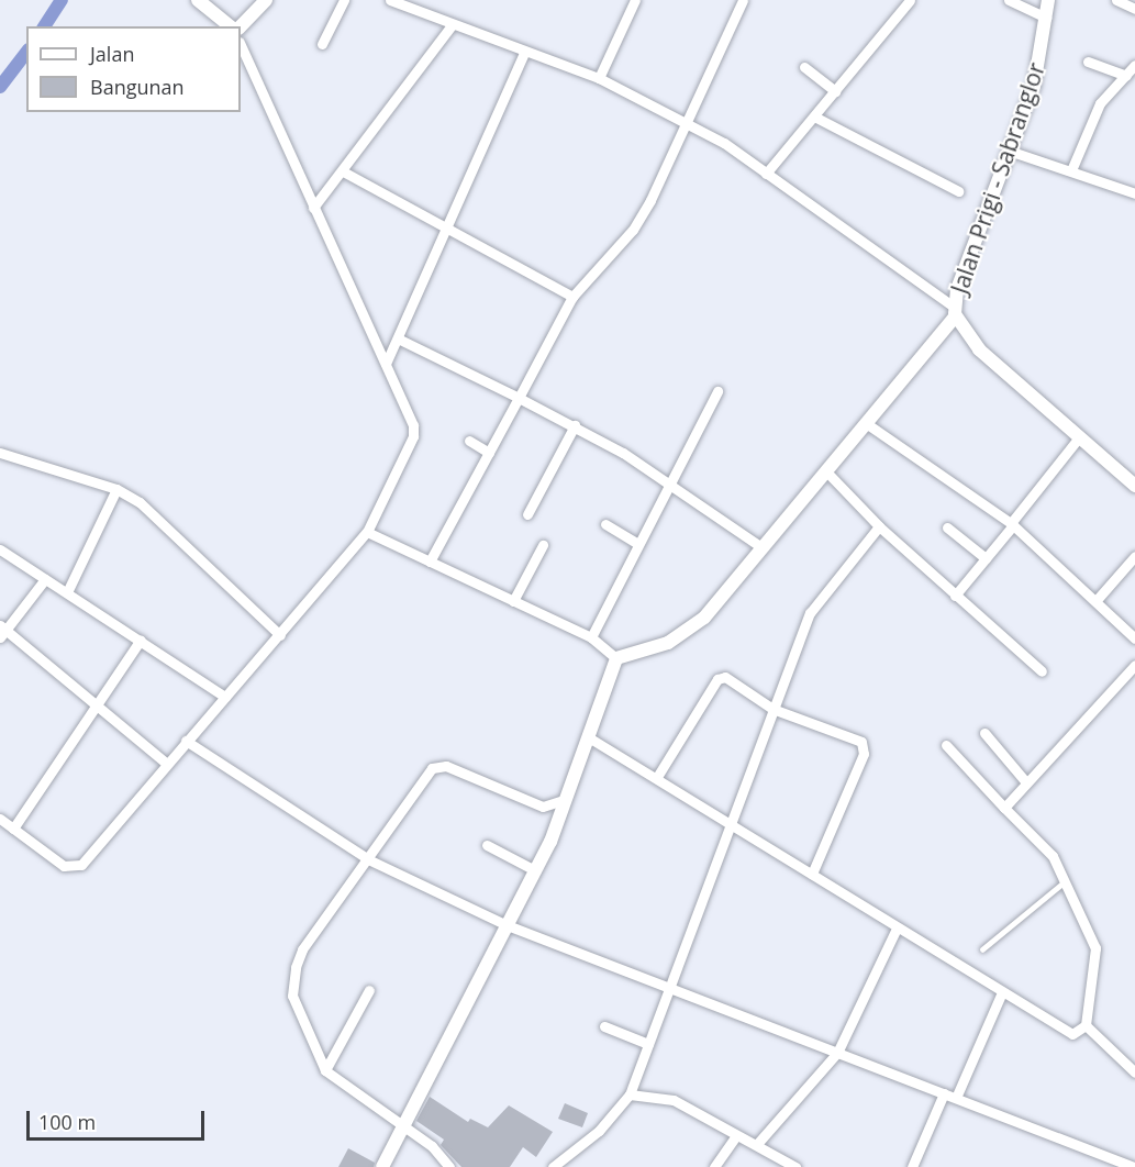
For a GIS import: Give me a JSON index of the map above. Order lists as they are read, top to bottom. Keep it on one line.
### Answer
{"streets":{"street":["Jalan Prigi - Sabranglor"]},"legend":["Jalan","Bangunan"],"scale_bar":"100 m"}
